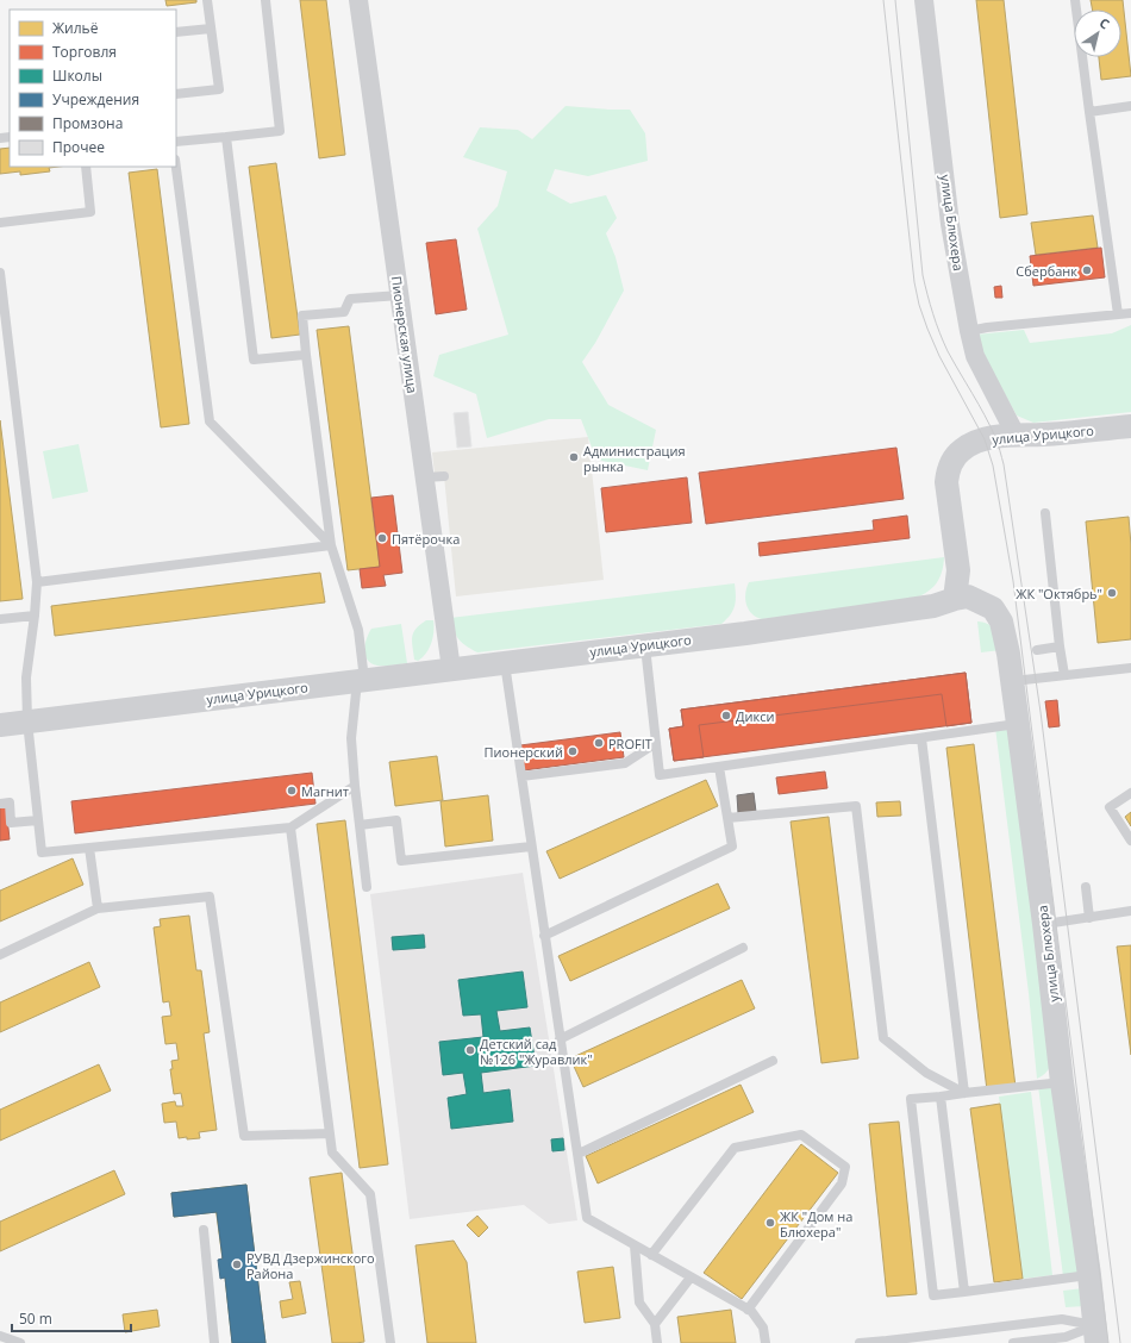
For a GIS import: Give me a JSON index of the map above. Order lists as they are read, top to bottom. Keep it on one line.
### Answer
{"streets":{"street":["улица Блюхера","Пионерская улица","улица Урицкого"]},"crossings":[["улица Блюхера","улица Урицкого"],["Пионерская улица","улица Урицкого"]],"places":["Сбербанк","Администрация рынка","Пятёрочка","ЖК \"Октябрь\"","Дикси","PROFIT","Пионерский","Магнит","Детский сад №126 \"Журавлик\"","ЖК \"Дом на Блюхера\"","РУВД Дзержинского Района"],"legend":["Жильё","Торговля","Школы","Учреждения","Промзона","Прочее"],"scale_bar":"50 m","north":"top right"}
